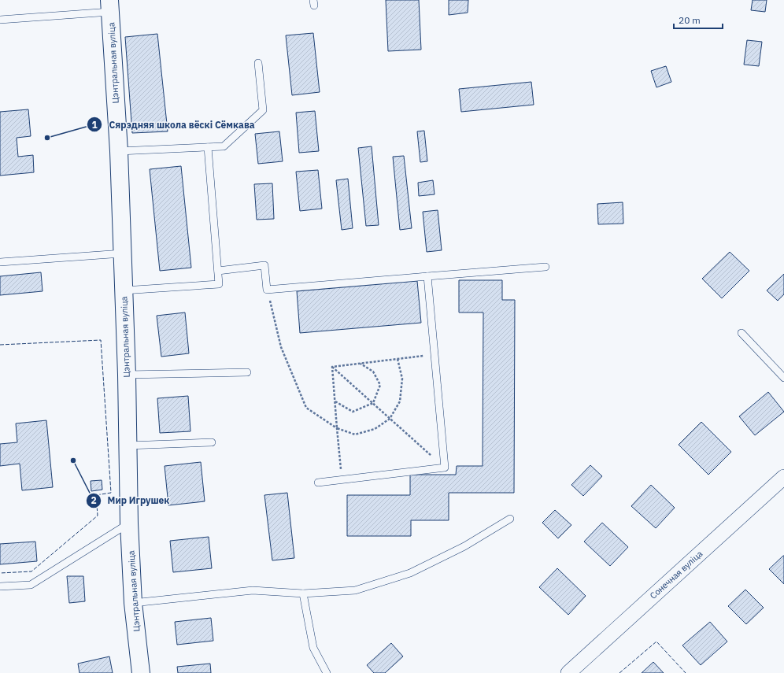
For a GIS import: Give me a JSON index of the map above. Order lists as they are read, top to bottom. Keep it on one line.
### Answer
{"streets":{"street":["Цэнтральная вуліца","Сонечная вуліца"]},"places":["Сярэдняя школа вёскі Сёмкава","Мир Игрушек"],"scale_bar":"20 m"}
